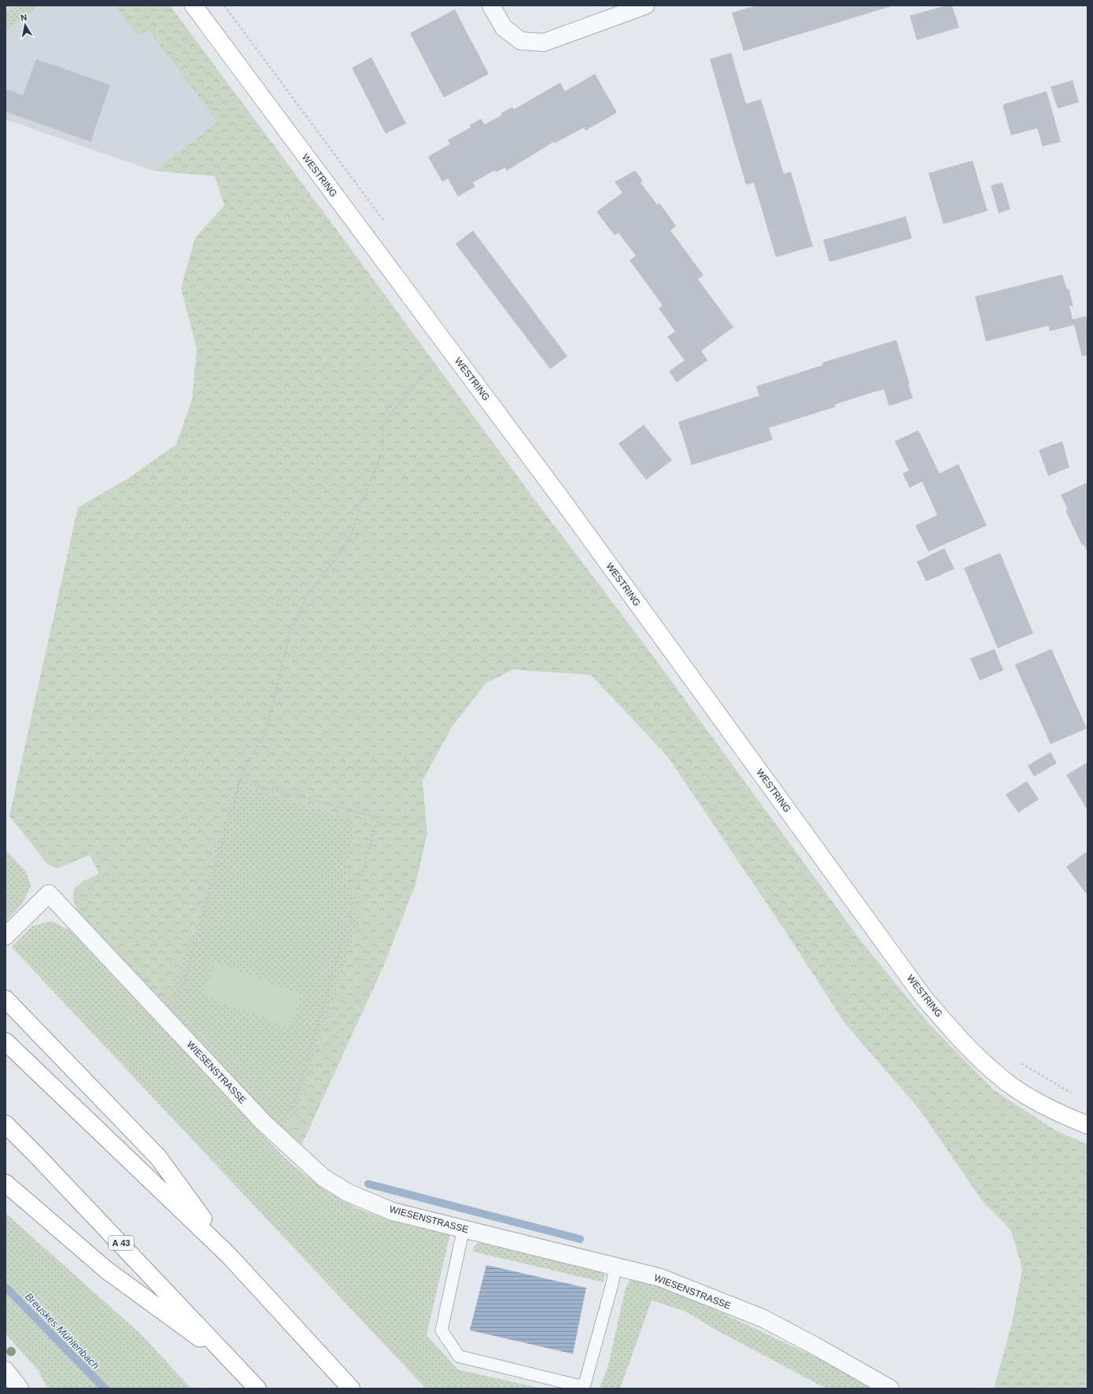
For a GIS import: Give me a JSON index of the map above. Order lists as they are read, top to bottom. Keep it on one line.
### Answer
{"streets":{"main road":["WESTRING","A 43"],"street":["WIESENSTRASSE"]},"water":["Breuskes Mühlenbach"],"north":"top"}
